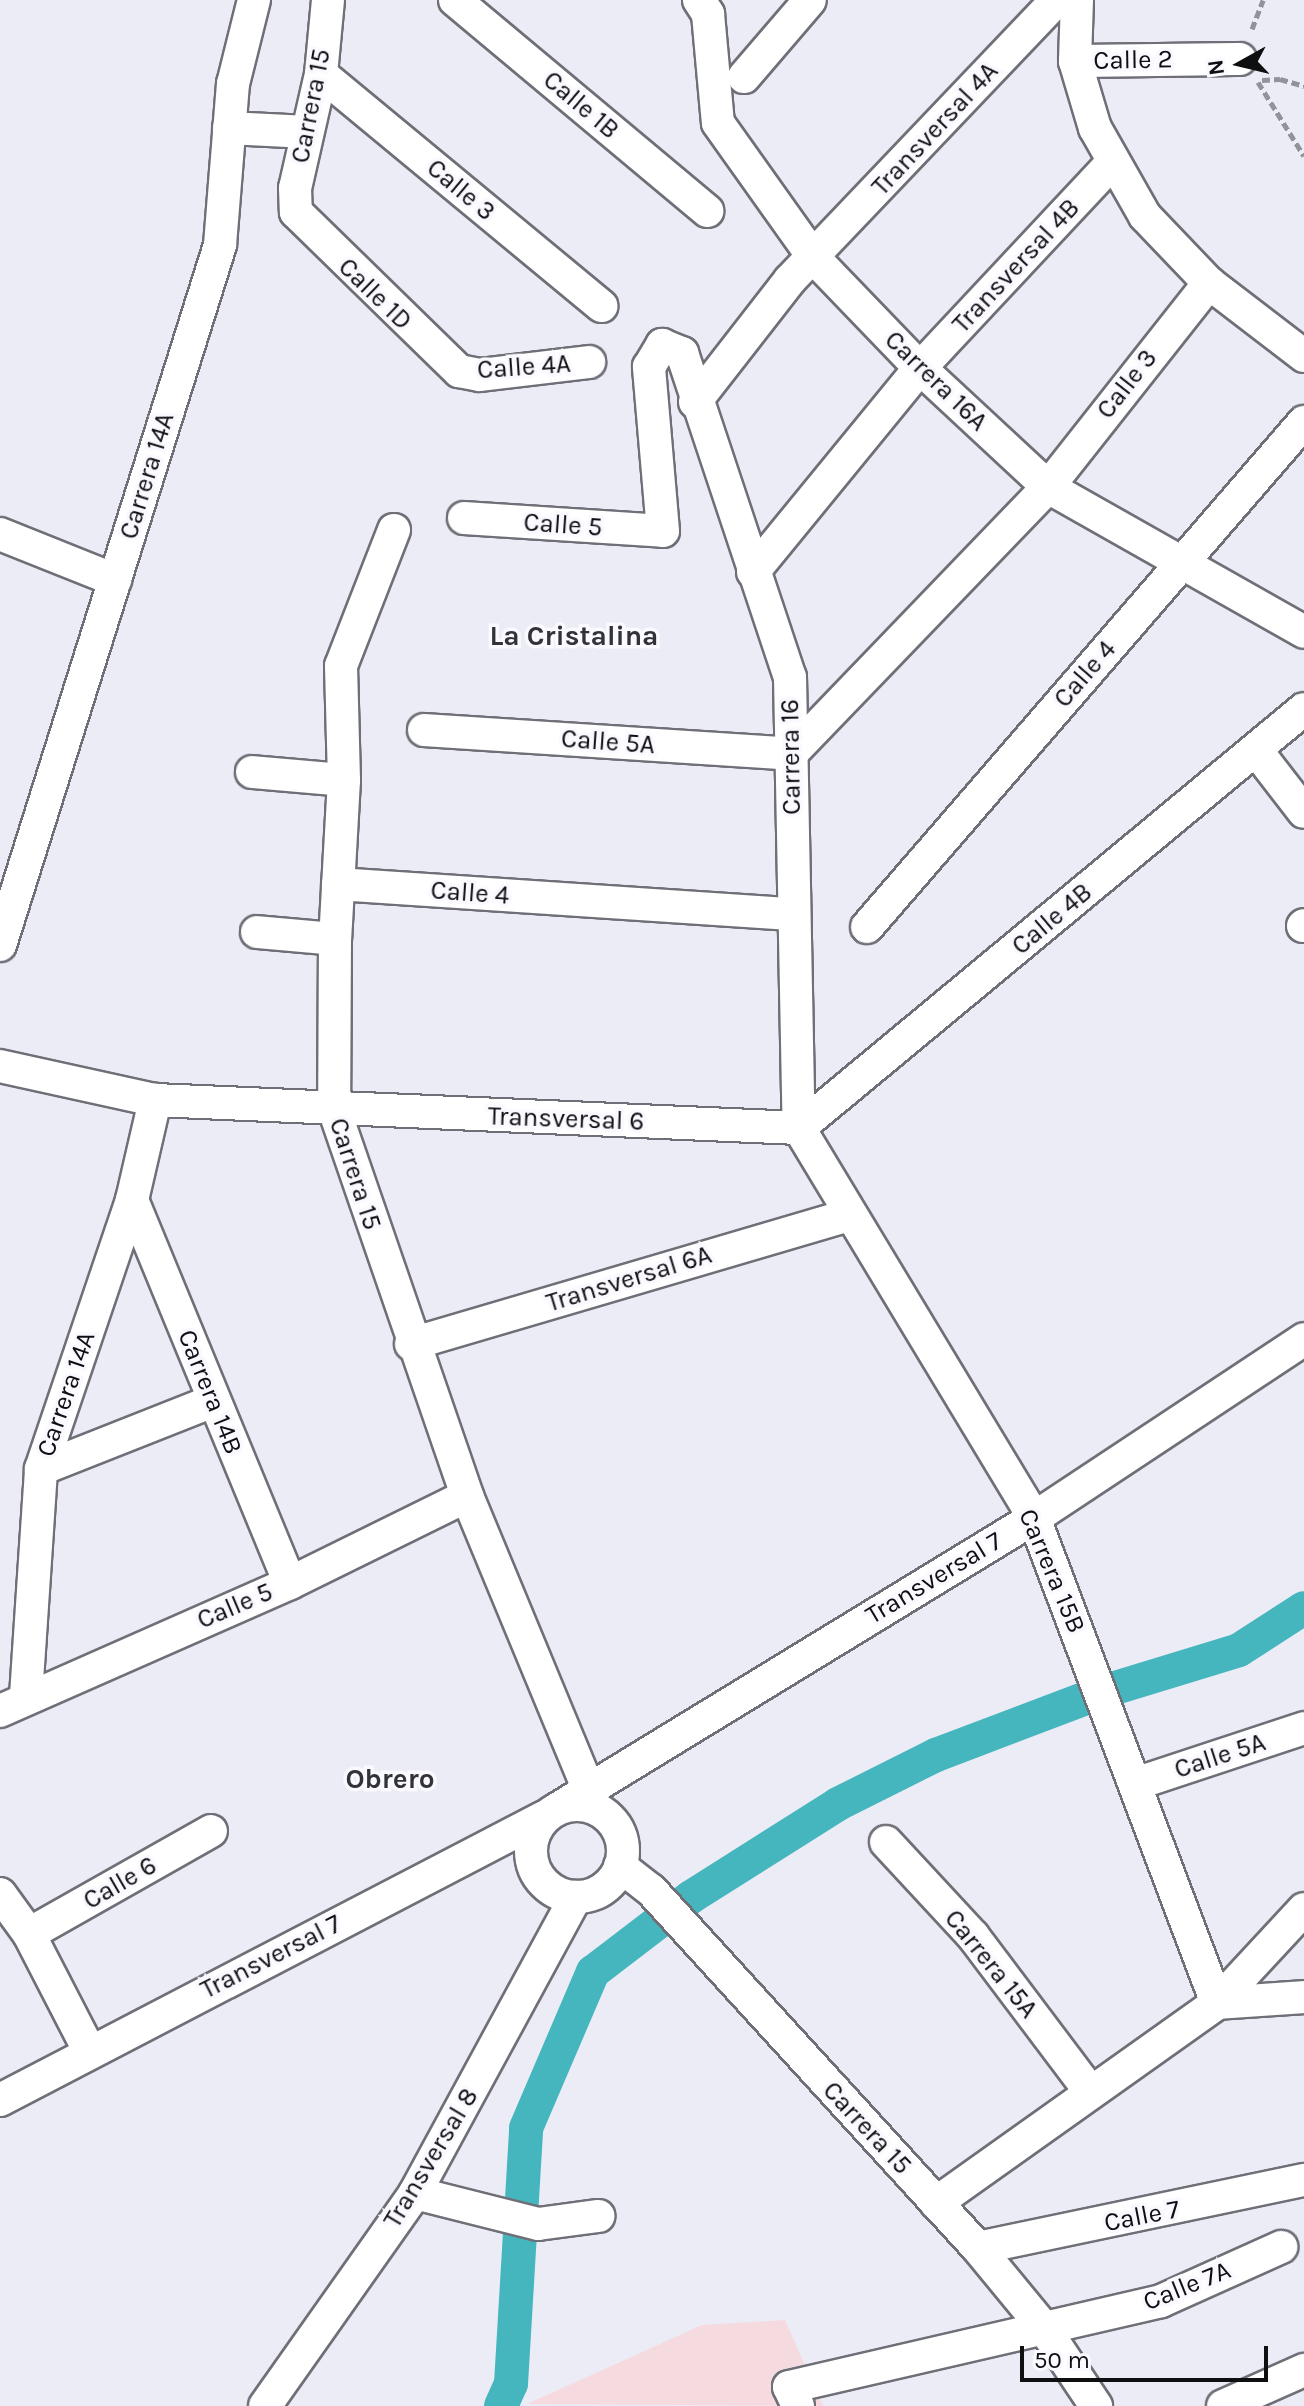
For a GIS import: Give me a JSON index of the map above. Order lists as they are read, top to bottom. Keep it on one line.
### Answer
{"streets":{"street":["Calle 2","Calle 1B","Carrera 15","Transversal 4A","Calle 3","Transversal 4B","Calle 1D","Calle 4A","Carrera 16A","Carrera 14A","Calle 5","Calle 4","Calle 5A","Carrera 16","Calle 4B","Transversal 6","Transversal 6A","Carrera 14B","Carrera 15B","Transversal 7","Calle 6","Carrera 15A","Transversal 8","Calle 7","Calle 7A"]},"crossings":[["Carrera 15","Calle 3"],["Carrera 15","Calle 1D"],["Carrera 15","Calle 5"],["Carrera 15","Calle 4"],["Carrera 15","Transversal 6"],["Carrera 15","Transversal 6A"],["Carrera 15","Transversal 7"],["Carrera 15","Transversal 8"],["Carrera 15","Calle 7"],["Carrera 15","Calle 7A"],["Transversal 4A","Carrera 16A"],["Calle 3","Carrera 16A"],["Transversal 4B","Carrera 16A"],["Calle 1D","Calle 4A"],["Carrera 16A","Calle 4"],["Carrera 14A","Calle 5"],["Carrera 14A","Transversal 6"],["Carrera 14A","Carrera 14B"],["Calle 5","Carrera 16"],["Calle 5","Carrera 14B"],["Calle 4","Carrera 16"],["Calle 5A","Carrera 16"],["Calle 5A","Carrera 15B"],["Carrera 16","Calle 4B"],["Carrera 16","Transversal 6"],["Carrera 16","Carrera 15B"],["Calle 4B","Transversal 6"],["Calle 4B","Carrera 15B"],["Transversal 6","Carrera 15B"],["Transversal 6A","Carrera 15B"],["Carrera 15B","Transversal 7"],["Transversal 7","Transversal 8"]],"districts":["La Cristalina","Obrero"],"scale_bar":"50 m","north":"left"}
